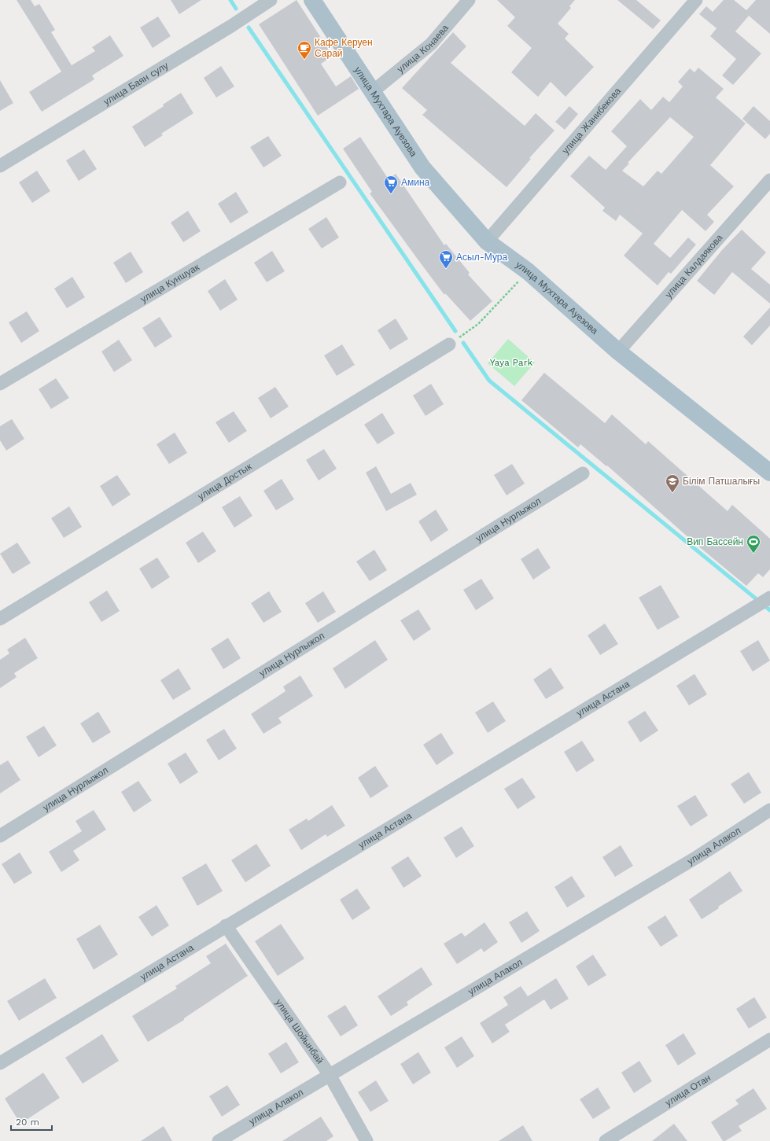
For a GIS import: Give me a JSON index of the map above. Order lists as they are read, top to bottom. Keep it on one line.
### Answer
{"streets":{"main road":["улица Мухтара Ауезова"],"street":["улица Конаева","улица Баян сулу","улица Жанибекова","улица Калдаякова","улица Куншуак","улица Достык","улица Нурлыжол","улица Астана","улица Алакол","улица Шойынбай","улица Отан"]},"crossings":[["улица Конаева","улица Мухтара Ауезова"],["улица Мухтара Ауезова","улица Жанибекова"],["улица Мухтара Ауезова","улица Калдаякова"],["улица Астана","улица Шойынбай"],["улица Алакол","улица Шойынбай"]],"parks":["Yaya Park"],"places":{"cafe":["Кафе Керуен Сарай"],"supermarket":["Амина","Асыл-Мура"],"school or university":["Білім Патшалығы"],"sports":["Вип Бассейн"]},"scale_bar":"20 m"}
